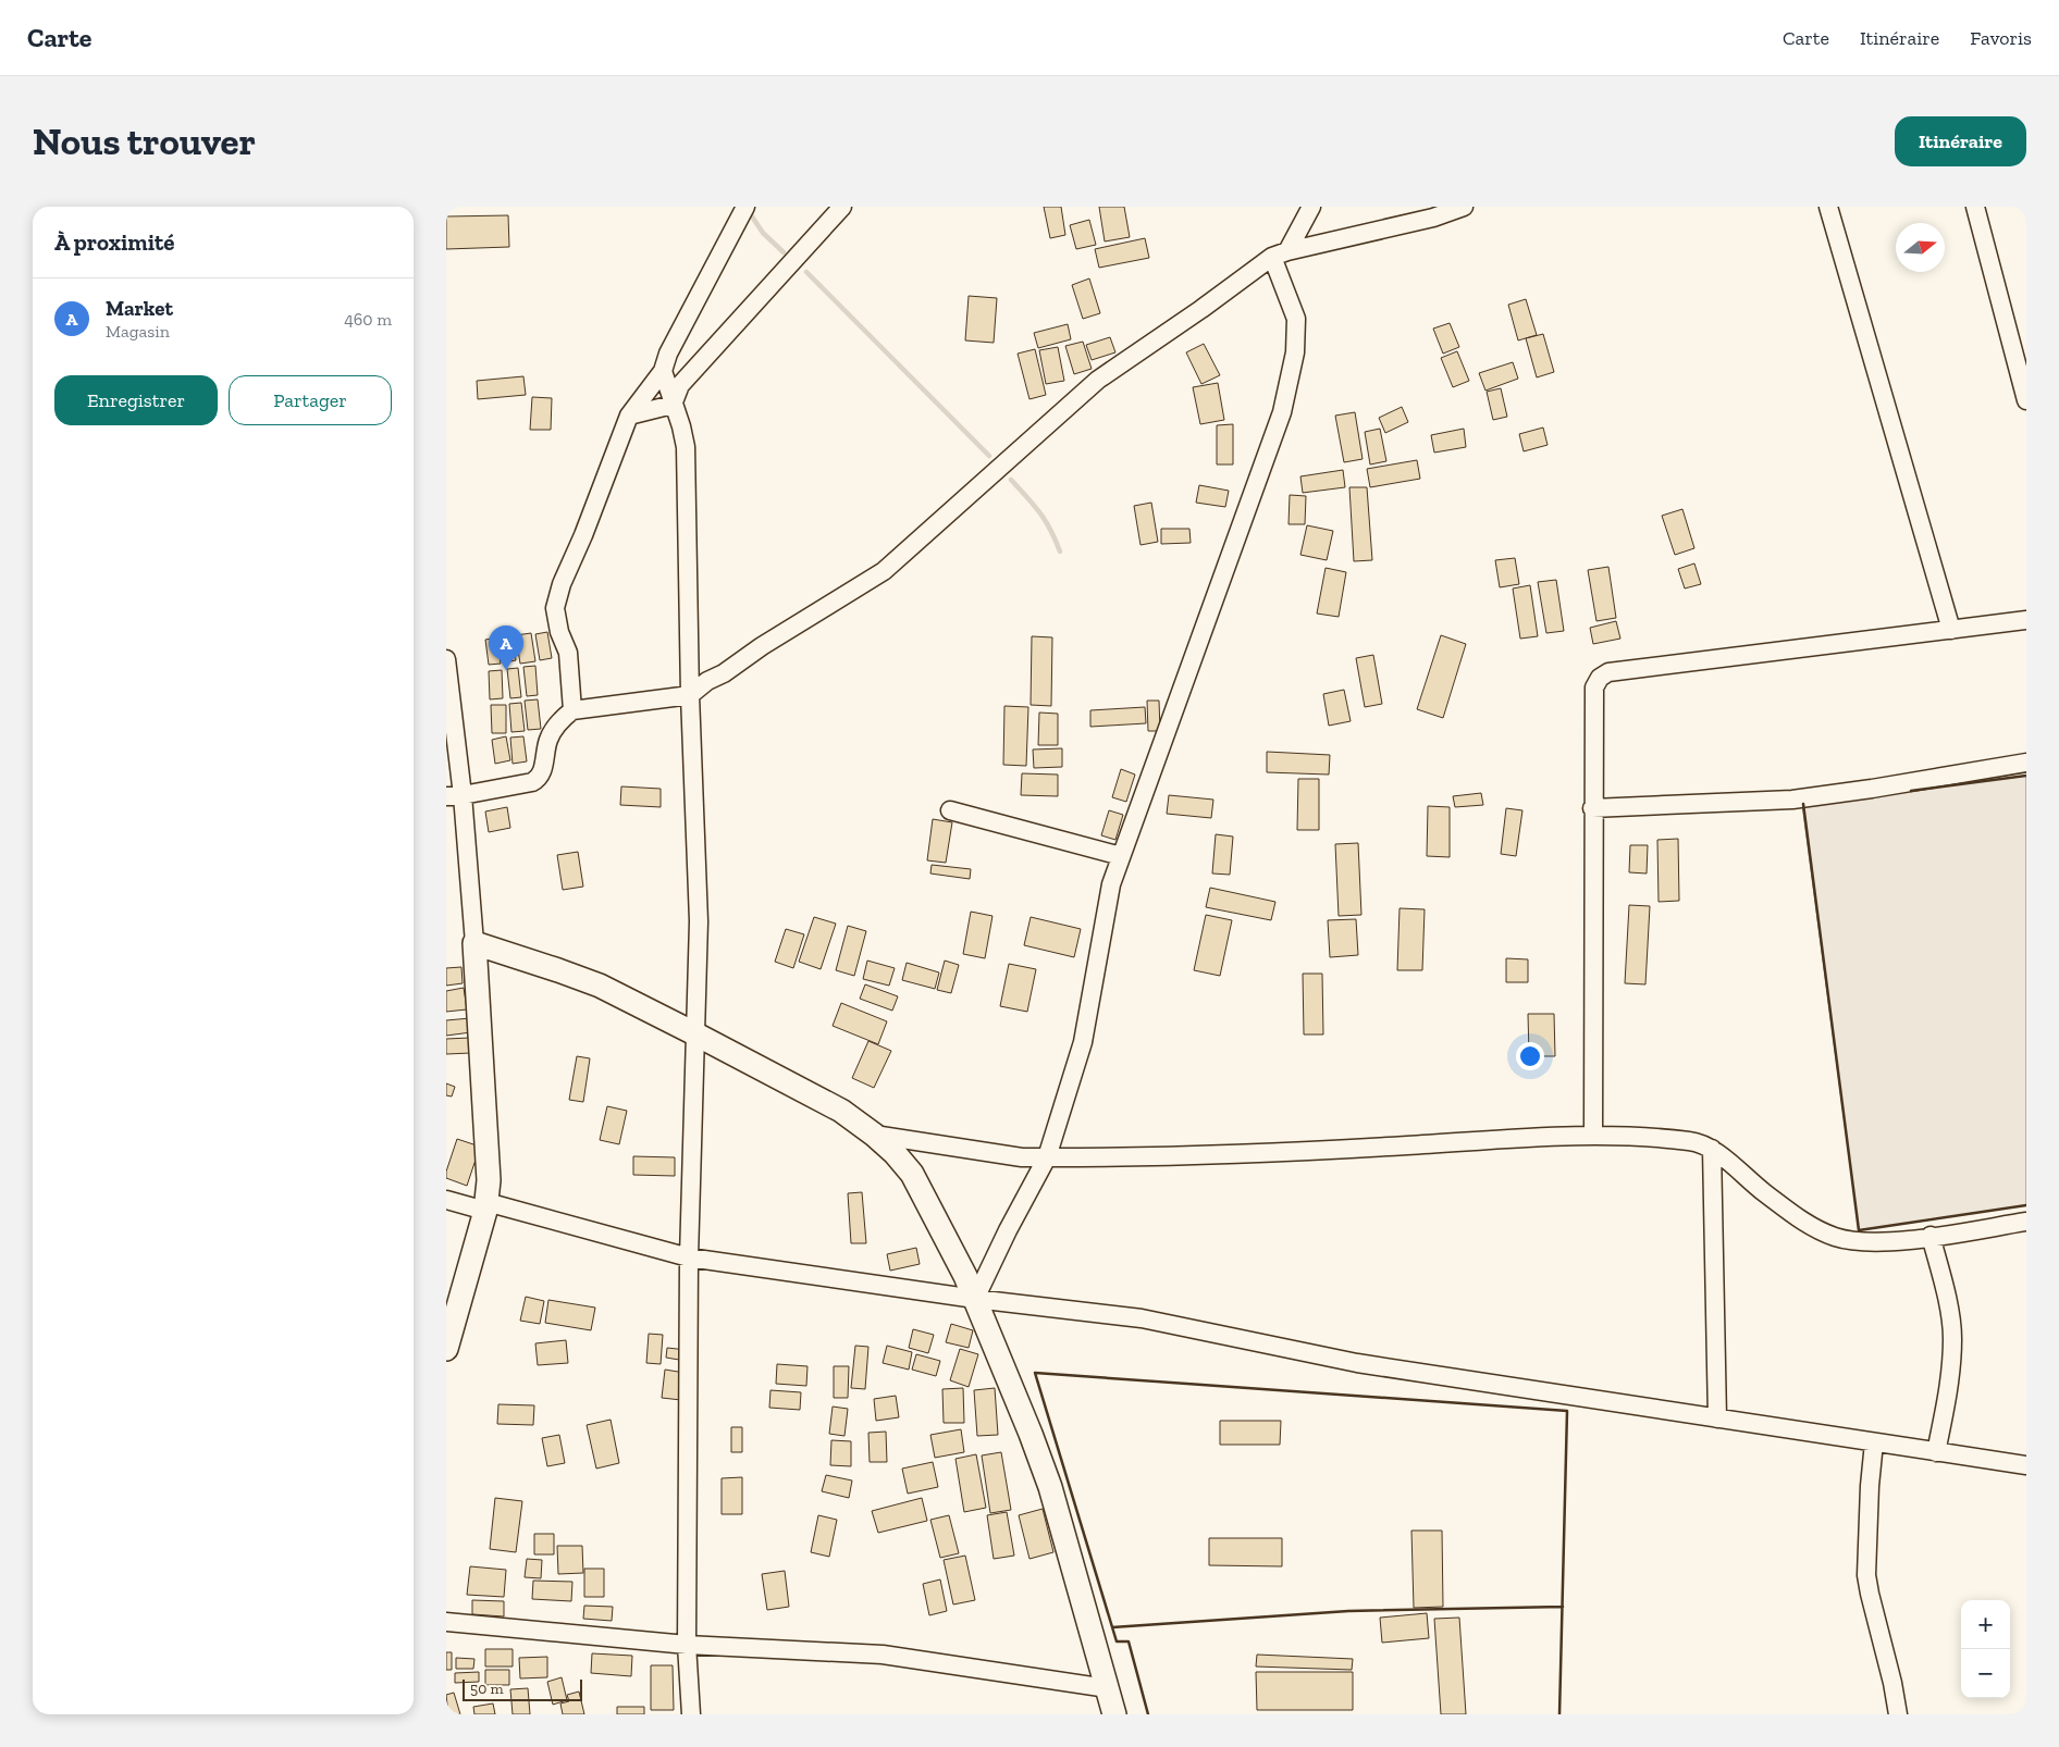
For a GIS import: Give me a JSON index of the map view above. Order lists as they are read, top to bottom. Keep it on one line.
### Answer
{"scale_bar":"50 m","north":"right","page":{"header":"Carte","nav":["Carte","Itinéraire","Favoris"],"buttons":["Itinéraire",["Enregistrer","Partager"]],"title":"Nous trouver","heading":"À proximité","list":[{"mark":"A","name":"Market","note":"Magasin","value":"460 m"}],"pins":"A","map_buttons":["+","−"],"scale":"50 m"}}
